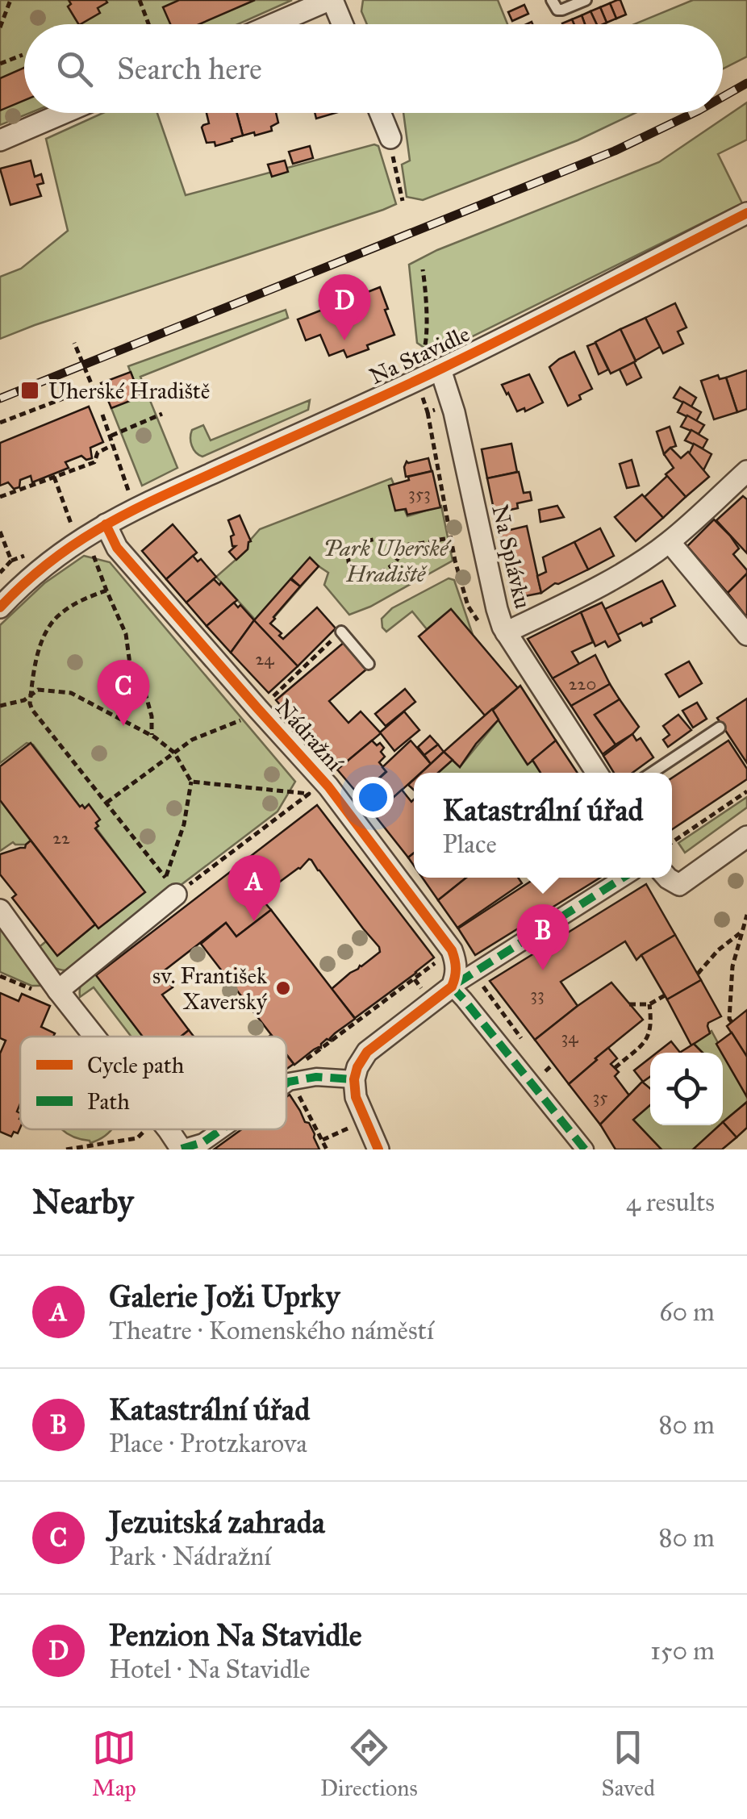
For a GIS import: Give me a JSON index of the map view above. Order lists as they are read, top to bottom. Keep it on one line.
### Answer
{"streets":{"street":["Na Stavidle","Na Splávku","Nádražní"]},"crossings":[["Na Stavidle","Na Splávku"],["Na Stavidle","Nádražní"]],"parks":["Park Uherské Hradiště"],"places":{"transit":["Uherské Hradiště"],"other":["sv. František Xaverský"]},"house_numbers":["353","24","220","22","33","34","35"],"legend":["Cycle path","Path"],"page":{"search":"Search here","pins":["D","C","A","B"],"popup":["Katastrální úřad","Place"],"heading":["Nearby","4 results"],"list":[{"mark":"A","name":"Galerie Joži Uprky","note":"Theatre · Komenského náměstí","value":"60 m"},{"mark":"B","name":"Katastrální úřad","note":"Place · Protzkarova","value":"80 m"},{"mark":"C","name":"Jezuitská zahrada","note":"Park · Nádražní","value":"80 m"},{"mark":"D","name":"Penzion Na Stavidle","note":"Hotel · Na Stavidle","value":"150 m"}],"nav":["Map","Directions","Saved"]}}
